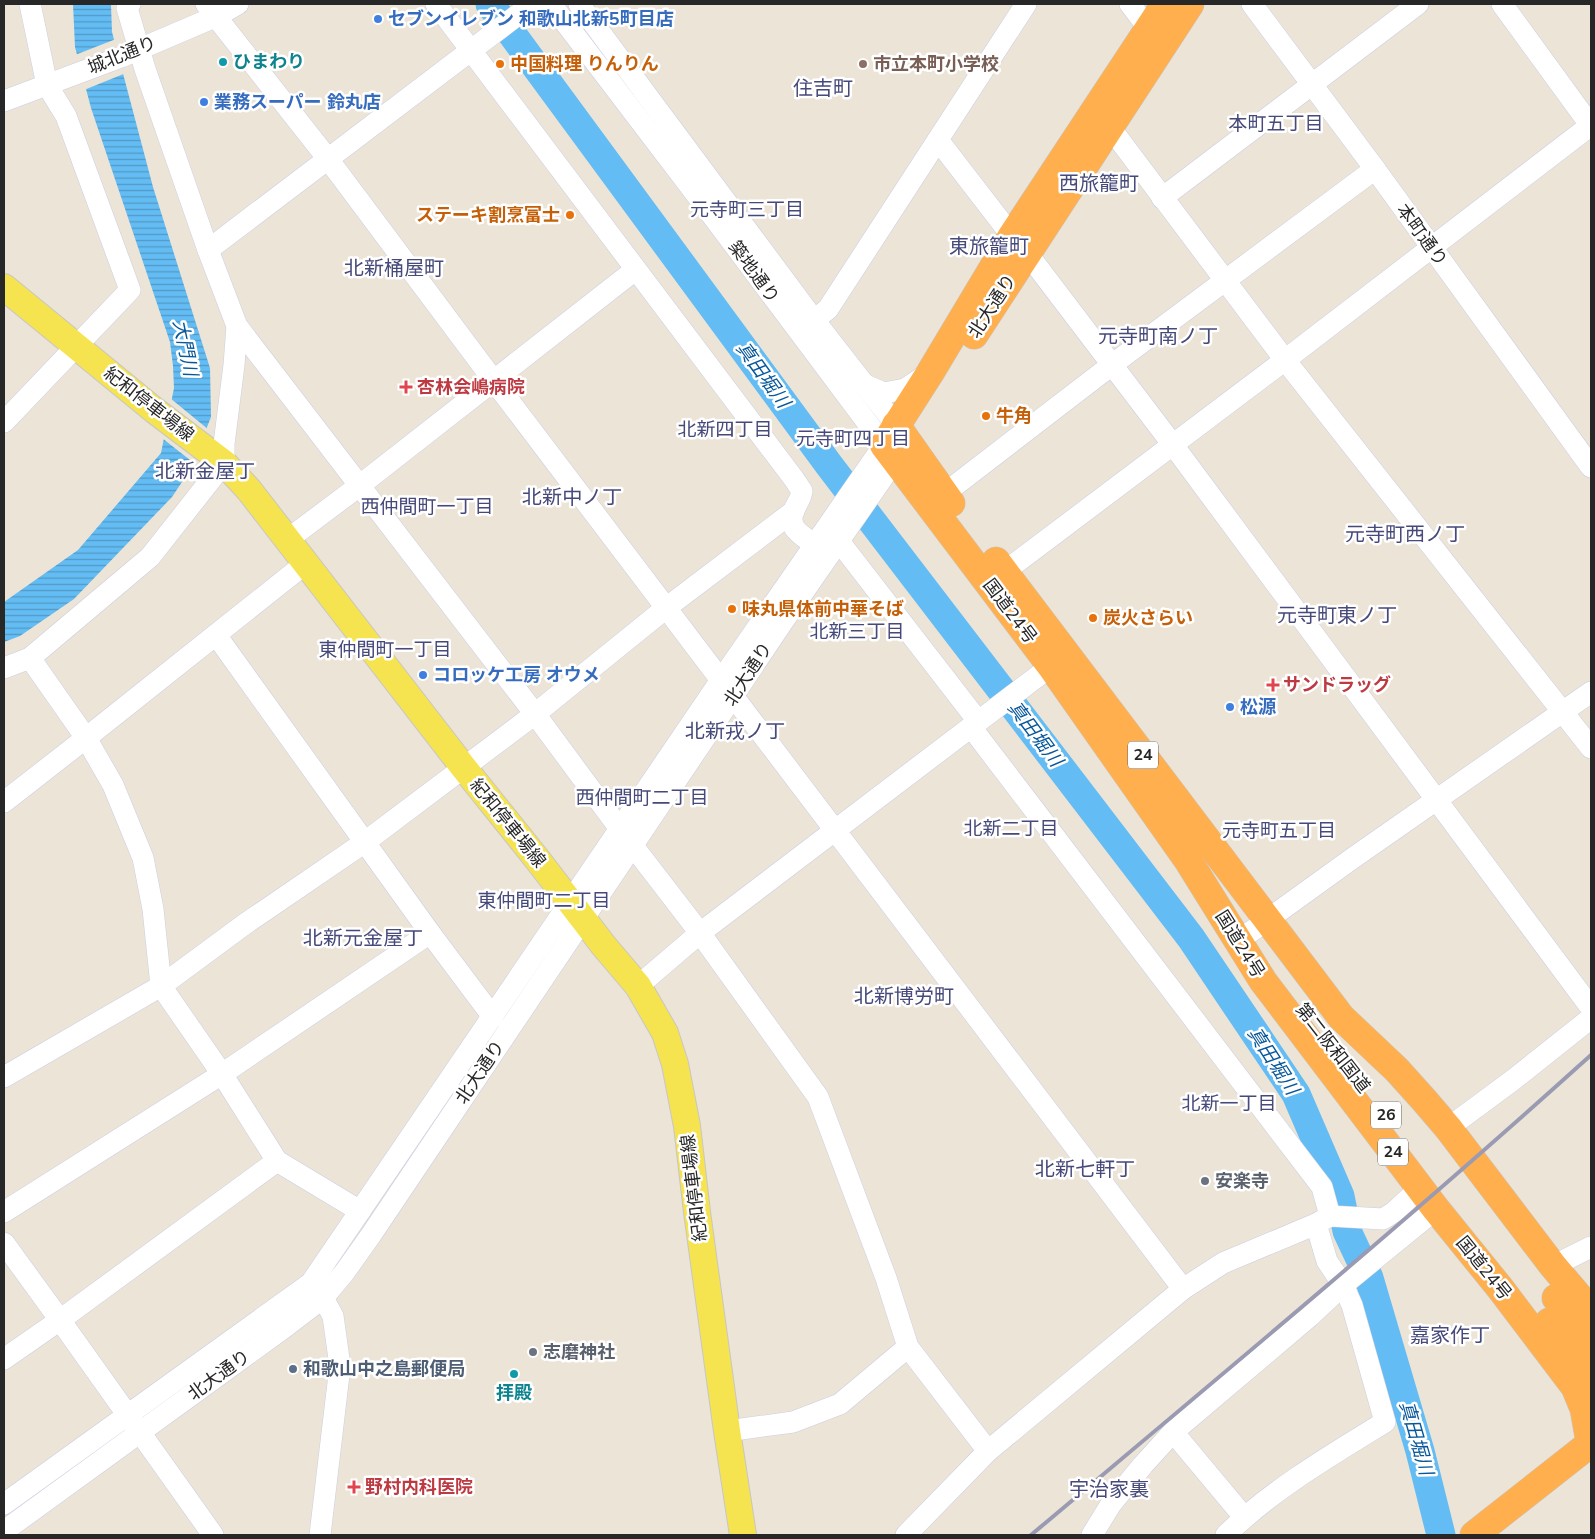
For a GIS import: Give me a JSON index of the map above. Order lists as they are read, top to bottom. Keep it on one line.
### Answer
{"streets":{"highway":["北大通り","国道24号","24","第二阪和国道","26"],"main road":["紀和停車場線"],"street":["城北通り","本町通り","築地通り"]},"crossings":[["築地通り","北大通り"],["築地通り","国道24号"],["北大通り","紀和停車場線"],["北大通り","国道24号"],["国道24号","第二阪和国道"]],"districts":["住吉町","本町五丁目","西旅籠町","元寺町三丁目","東旅籠町","北新桶屋町","元寺町南ノ丁","北新四丁目","元寺町四丁目","北新金屋丁","北新中ノ丁","西仲間町一丁目","元寺町西ノ丁","元寺町東ノ丁","北新三丁目","東仲間町一丁目","北新戎ノ丁","西仲間町二丁目","北新二丁目","元寺町五丁目","東仲間町二丁目","北新元金屋丁","北新博労町","北新一丁目","北新七軒丁","嘉家作丁","宇治家裏"],"water":["大門川","真田堀川"],"places":{"other":["セブンイレブン 和歌山北新5町目店","ひまわり","中国料理 りんりん","市立本町小学校","業務スーパー 鈴丸店","ステーキ割烹富士","牛角","味丸県体前中華そば","炭火さらい","コロッケ工房 オウメ","松源","安楽寺","志磨神社","和歌山中之島郵便局","拝殿"],"health":["杏林会嶋病院","サンドラッグ","野村内科医院"]}}
